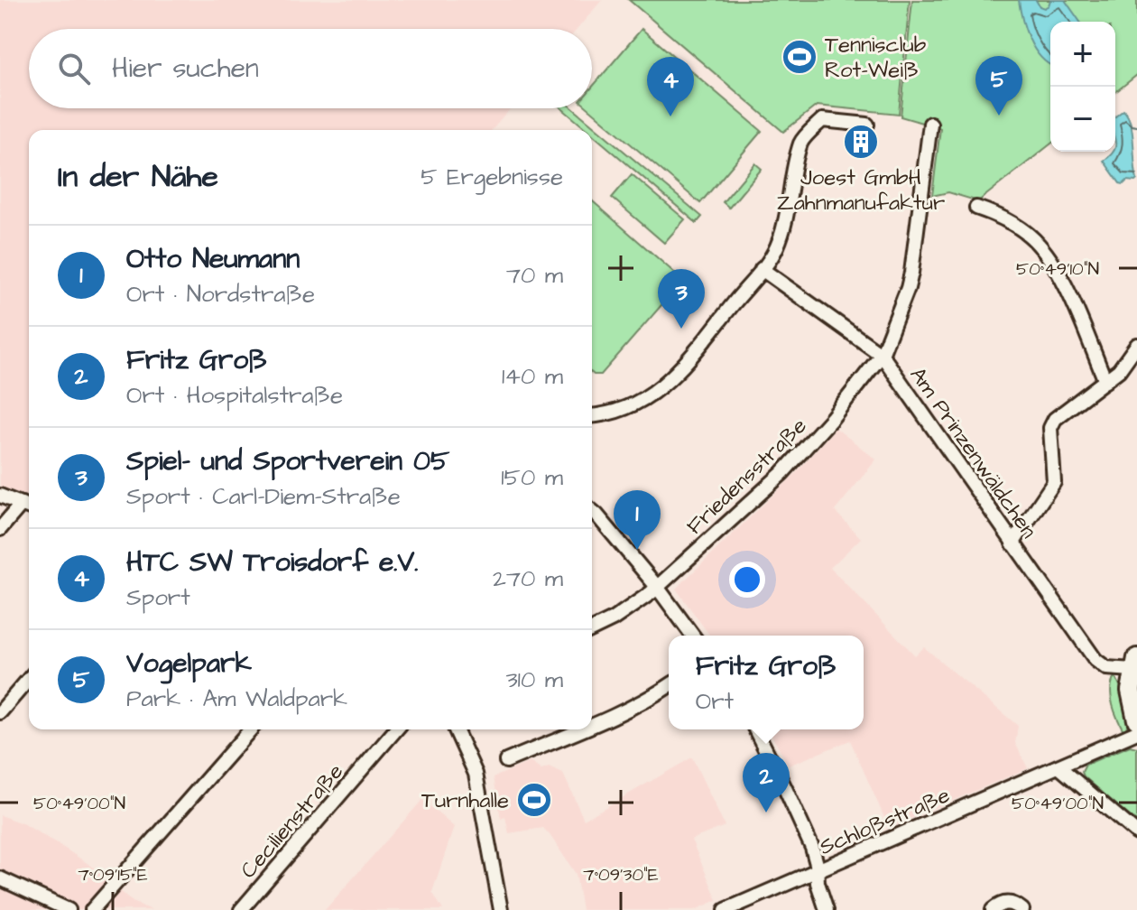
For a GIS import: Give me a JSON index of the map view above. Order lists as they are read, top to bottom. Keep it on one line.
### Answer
{"streets":{"street":["Am Prinzenwäldchen","Friedensstraße","Cecilienstraße","Schloßstraße"]},"crossings":[["Am Prinzenwäldchen","Friedensstraße"]],"places":{"sports":["Tennisclub Rot-Weiß","Turnhalle"],"building":["Joest GmbH Zahnmanufaktur"]},"page":{"map_buttons":["+","−"],"search":"Hier suchen","pins":["5","4","3","1","2"],"heading":["In der Nähe","5 Ergebnisse"],"list":[{"mark":"1","name":"Otto Neumann","note":"Ort · Nordstraße","value":"70 m"},{"mark":"2","name":"Fritz Groß","note":"Ort · Hospitalstraße","value":"140 m"},{"mark":"3","name":"Spiel- und Sportverein 05","note":"Sport · Carl-Diem-Straße","value":"150 m"},{"mark":"4","name":"HTC SW Troisdorf e.V.","note":"Sport","value":"270 m"},{"mark":"5","name":"Vogelpark","note":"Park · Am Waldpark","value":"310 m"}],"popup":["Fritz Groß","Ort"]},"coordinates":["50°49'10\"N","50°49'00\"N","7°09'15\"E","7°09'30\"E"]}
